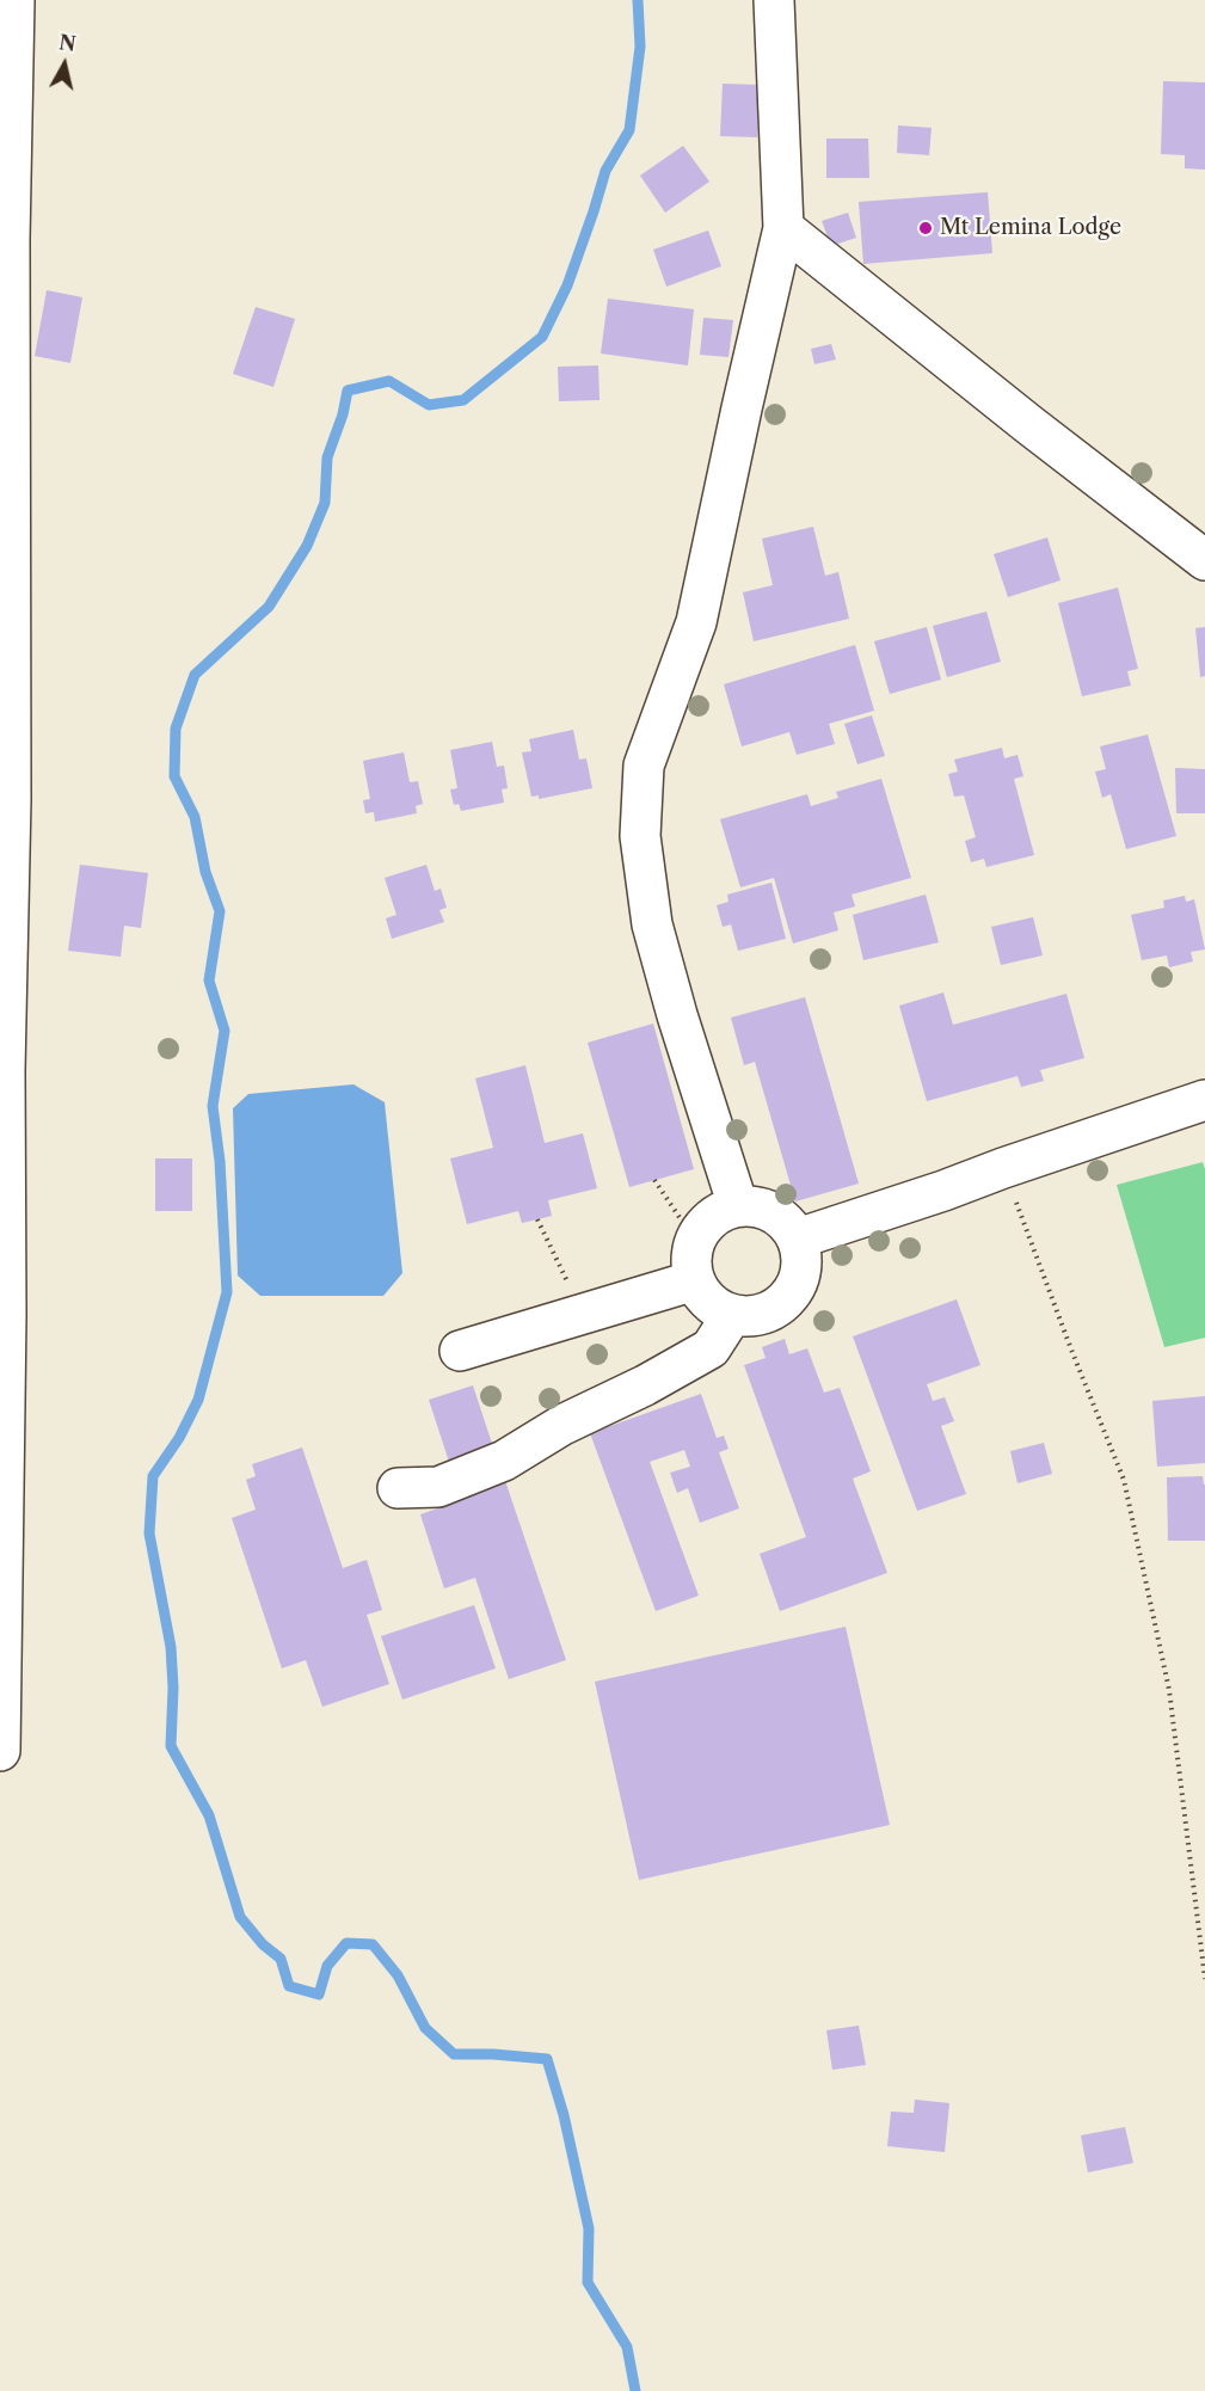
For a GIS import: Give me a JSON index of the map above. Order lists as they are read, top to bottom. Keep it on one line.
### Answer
{"places":["Mt Lemina Lodge"],"north":"top"}
